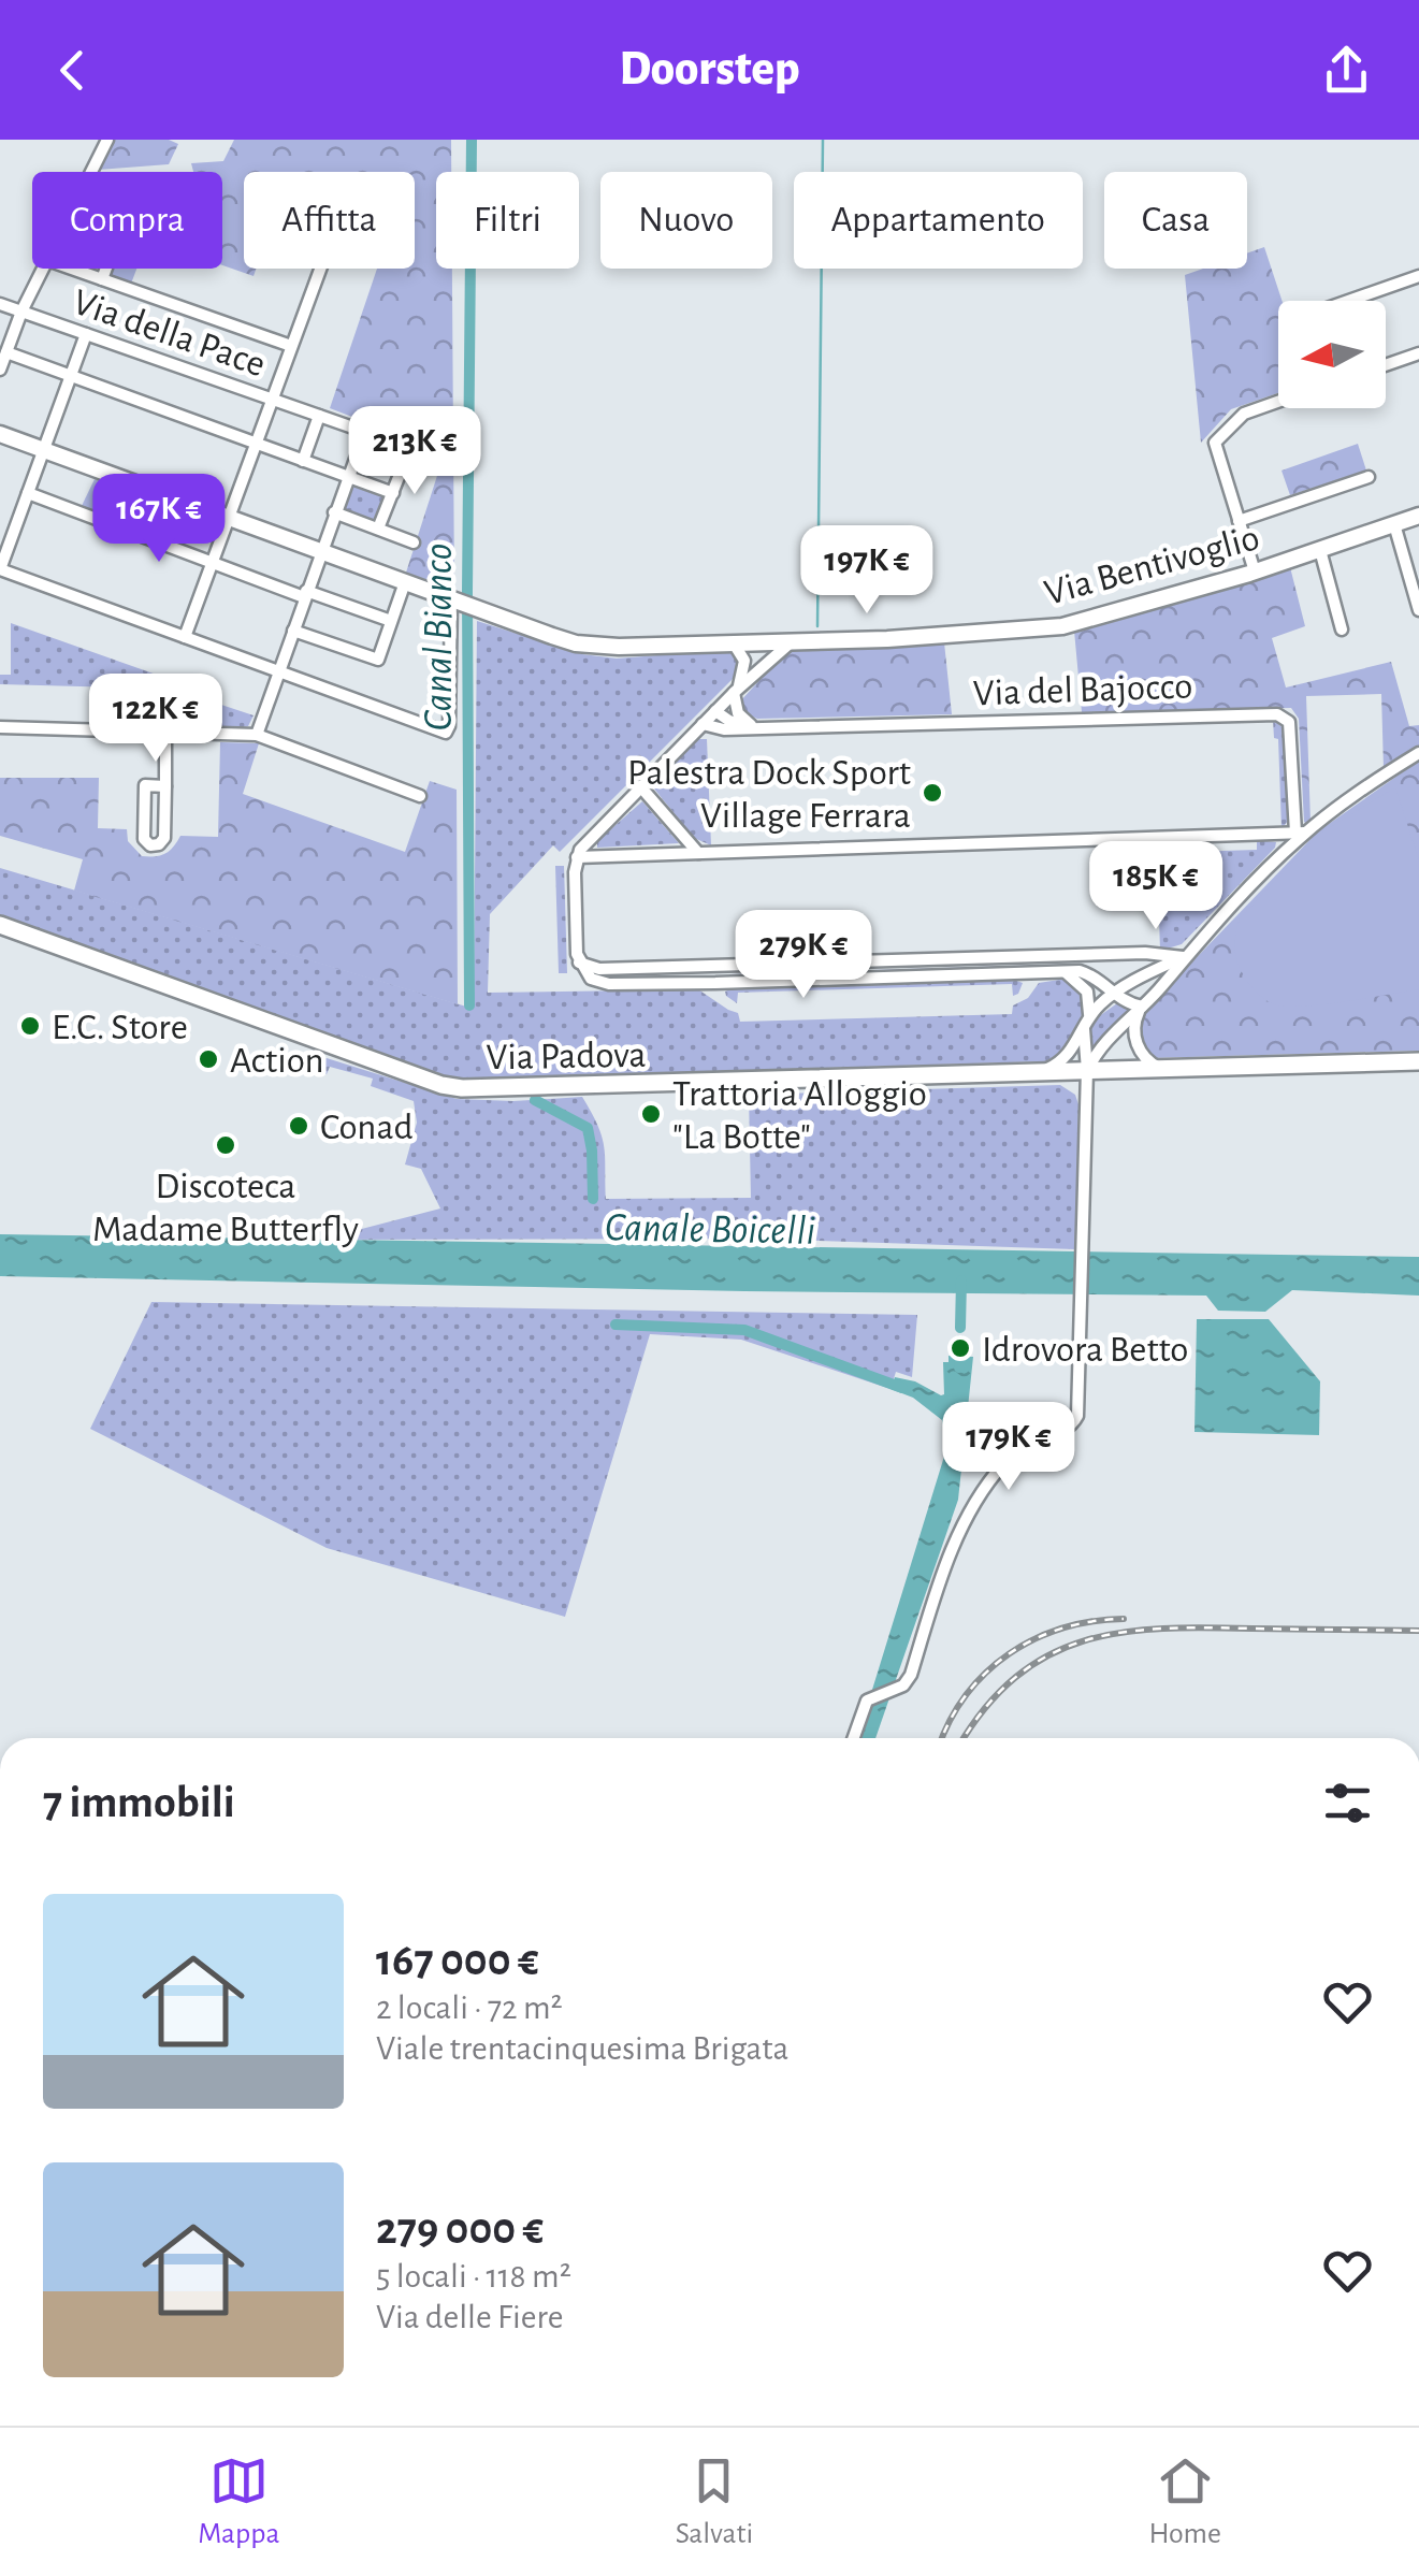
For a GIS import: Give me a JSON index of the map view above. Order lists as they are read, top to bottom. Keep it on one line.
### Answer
{"streets":{"main road":["Via Padova"],"street":["Via della Pace","Via Bentivoglio","Via del Bajocco"]},"water":["Canal Bianco","Canale Boicelli"],"places":["Palestra Dock Sport Village Ferrara","E.C. Store","Action","Trattoria Alloggio \"La Botte\"","Conad","Discoteca Madame Butterfly","Idrovora Betto"],"north":"left","page":{"header":"Doorstep","chip":["Compra","Affitta","Filtri","Nuovo","Appartamento","Casa"],"price":["213K €","167K €","197K €","122K €","185K €","279K €","179K €"],"heading":"7 immobili","list":[{"name":"167 000 €","note":"2 locali · 72 m² · Viale trentacinquesima Brigata"},{"name":"279 000 €","note":"5 locali · 118 m² · Via delle Fiere"}],"tabs":["Mappa","Salvati","Home"]}}
